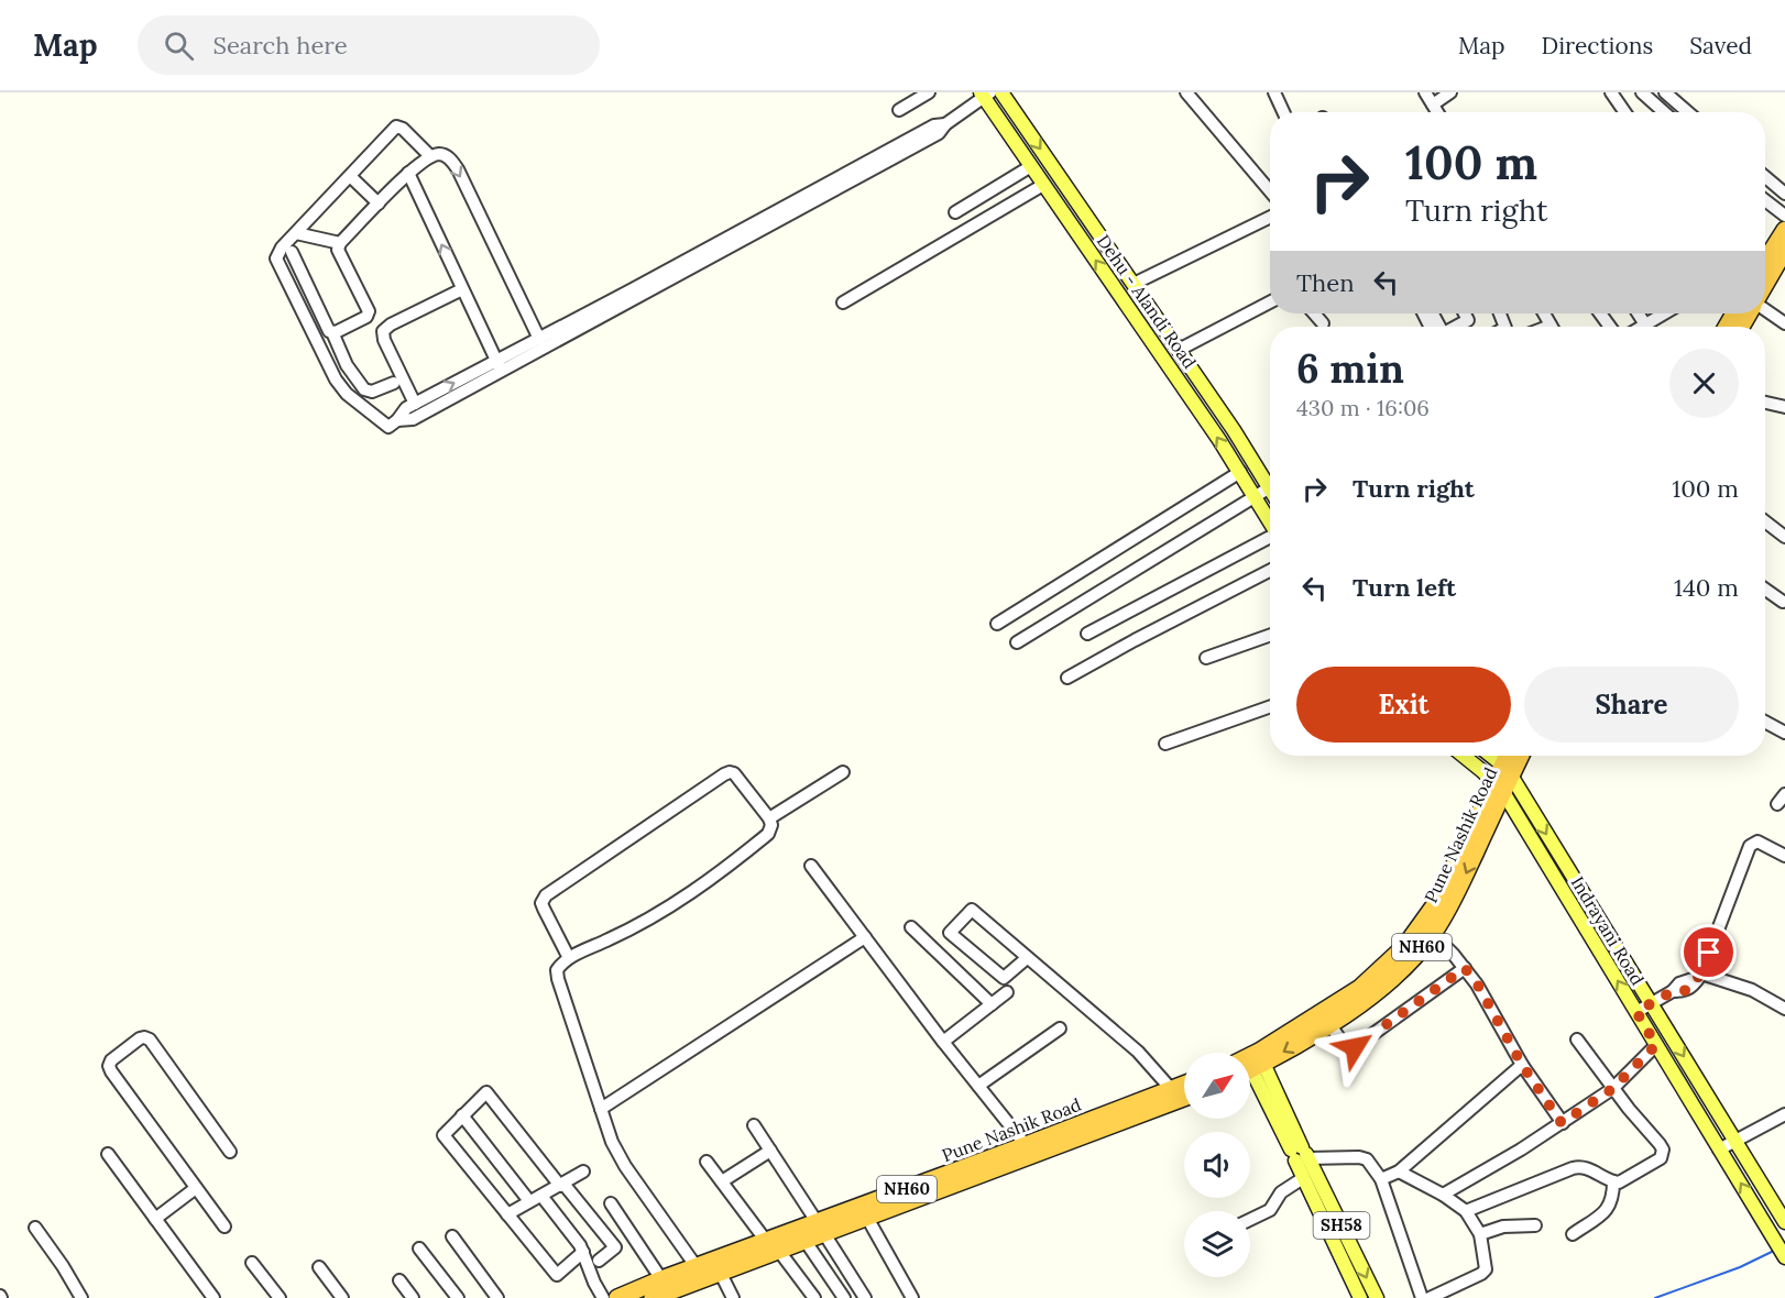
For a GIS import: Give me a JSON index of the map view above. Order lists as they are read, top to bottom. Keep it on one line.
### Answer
{"streets":{"highway":["Pune Nashik Road","NH60"],"main road":["Dehu - Alandi Road","Indrayani Road","SH58"]},"crossings":[["Pune Nashik Road","Indrayani Road"]],"north":"top right","page":{"header":"Map","search":"Search here","nav":["Map","Directions","Saved"],"turn":["100 m","Turn right"],"then":"Then","heading":["6 min","430 m · 16:06"],"list":[{"name":"Turn right","value":"100 m"},{"name":"Turn left","value":"140 m"}],"buttons":["Exit","Share"]}}
